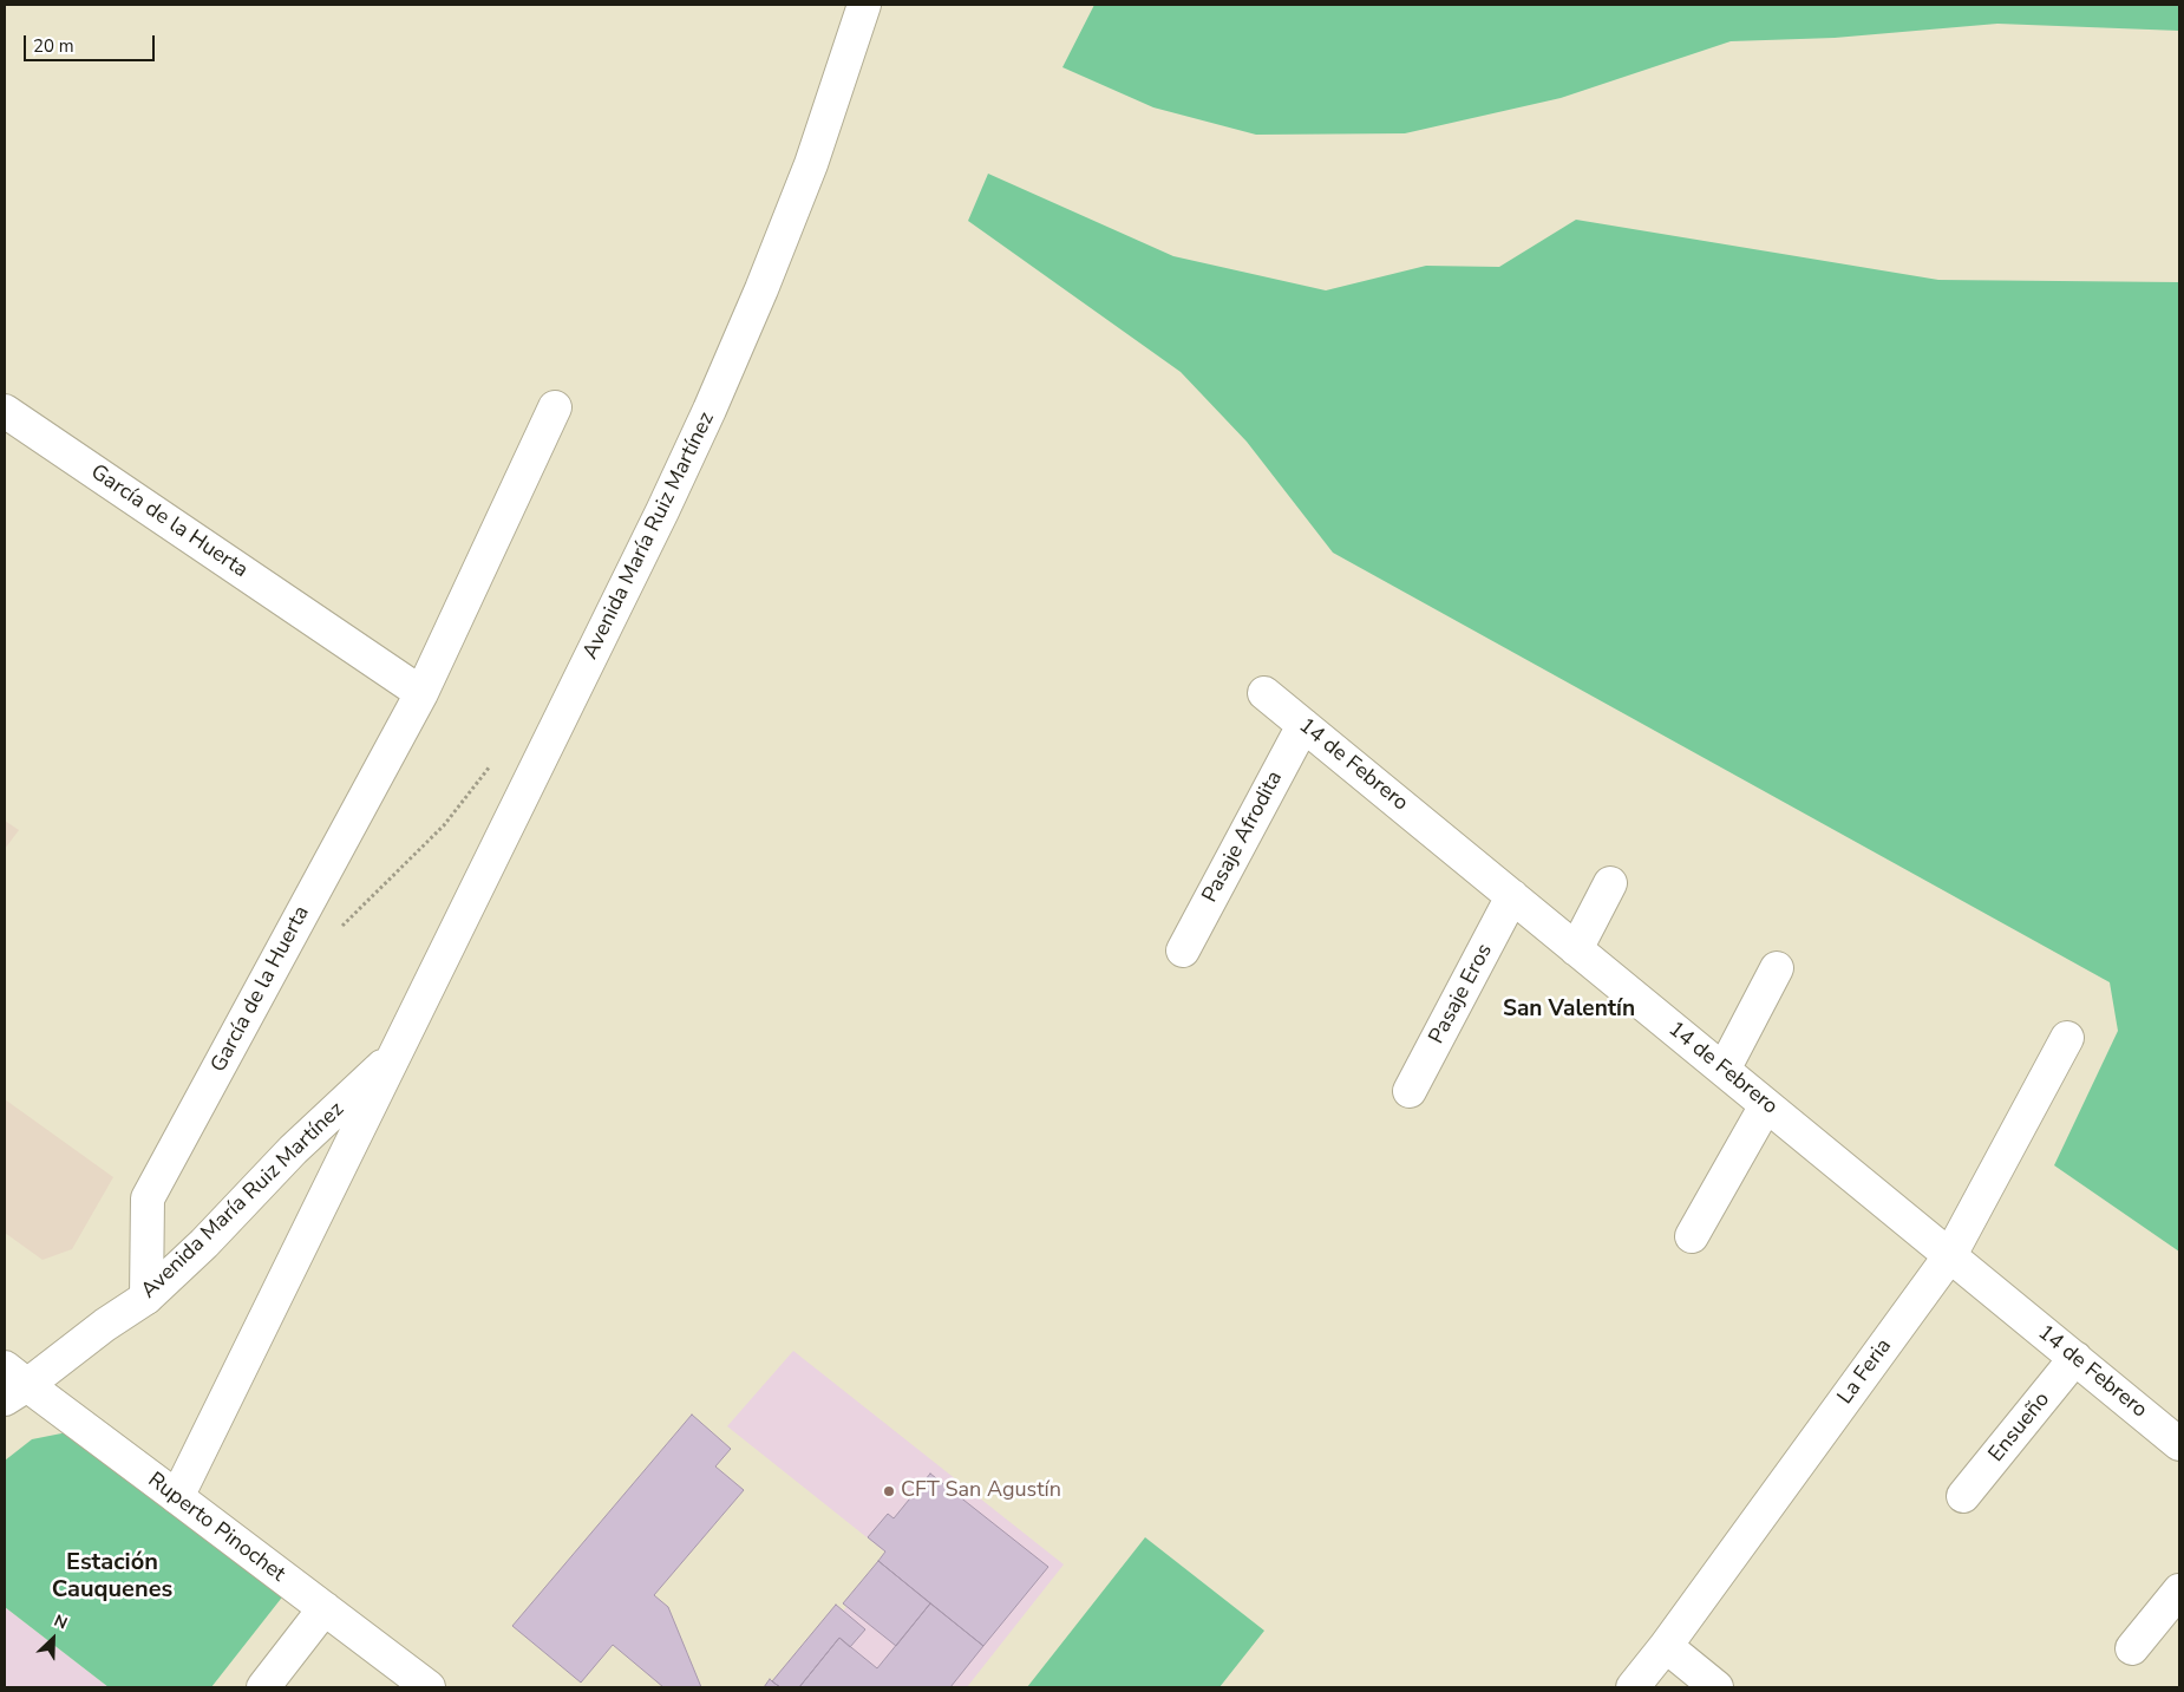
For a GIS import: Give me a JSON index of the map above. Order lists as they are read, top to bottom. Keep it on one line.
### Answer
{"streets":{"street":["García de la Huerta","Avenida María Ruiz Martínez","14 de Febrero","Pasaje Afrodita","Pasaje Eros","La Feria","Ensueño","Ruperto Pinochet"]},"crossings":[["García de la Huerta","Avenida María Ruiz Martínez"],["Avenida María Ruiz Martínez","Ruperto Pinochet"],["14 de Febrero","Pasaje Afrodita"],["14 de Febrero","Pasaje Eros"],["14 de Febrero","La Feria"],["14 de Febrero","Ensueño"]],"districts":["San Valentín","Estación Cauquenes"],"places":["CFT San Agustín"],"scale_bar":"20 m","north":"top right"}
